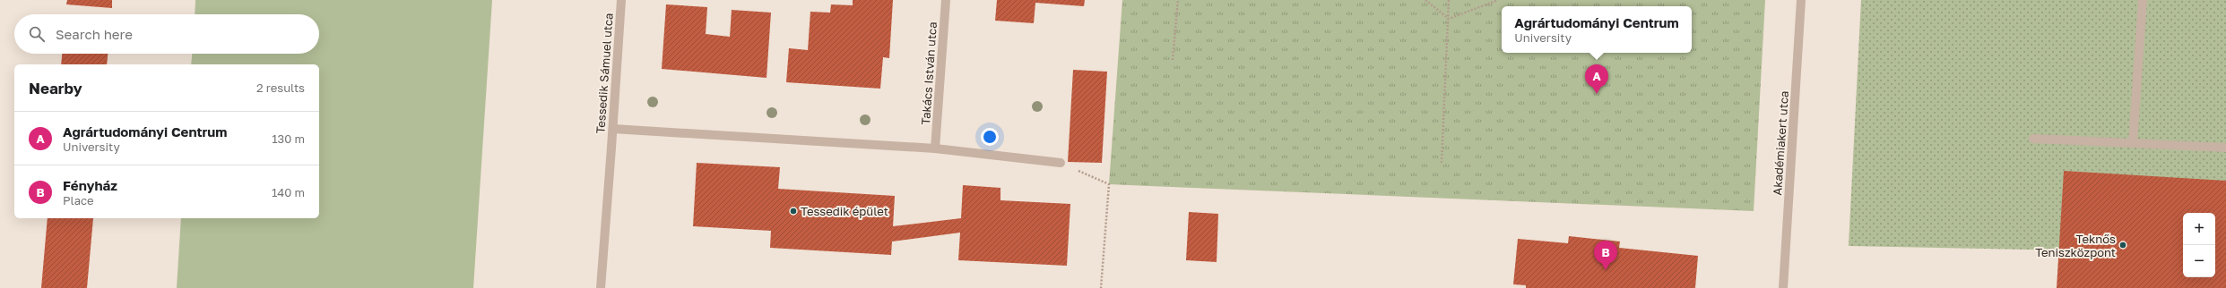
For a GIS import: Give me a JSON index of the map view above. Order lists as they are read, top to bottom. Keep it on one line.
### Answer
{"streets":{"street":["Tessedik Sámuel utca","Takács István utca","Akadémiakert utca"]},"places":["Tessedik épület","Teknős Teniszközpont"],"page":{"popup":["Agrártudományi Centrum","University"],"search":"Search here","pins":["A","B"],"heading":["Nearby","2 results"],"list":[{"mark":"A","name":"Agrártudományi Centrum","note":"University","value":"130 m"},{"mark":"B","name":"Fényház","note":"Place","value":"140 m"}],"map_buttons":["+","−"]}}
